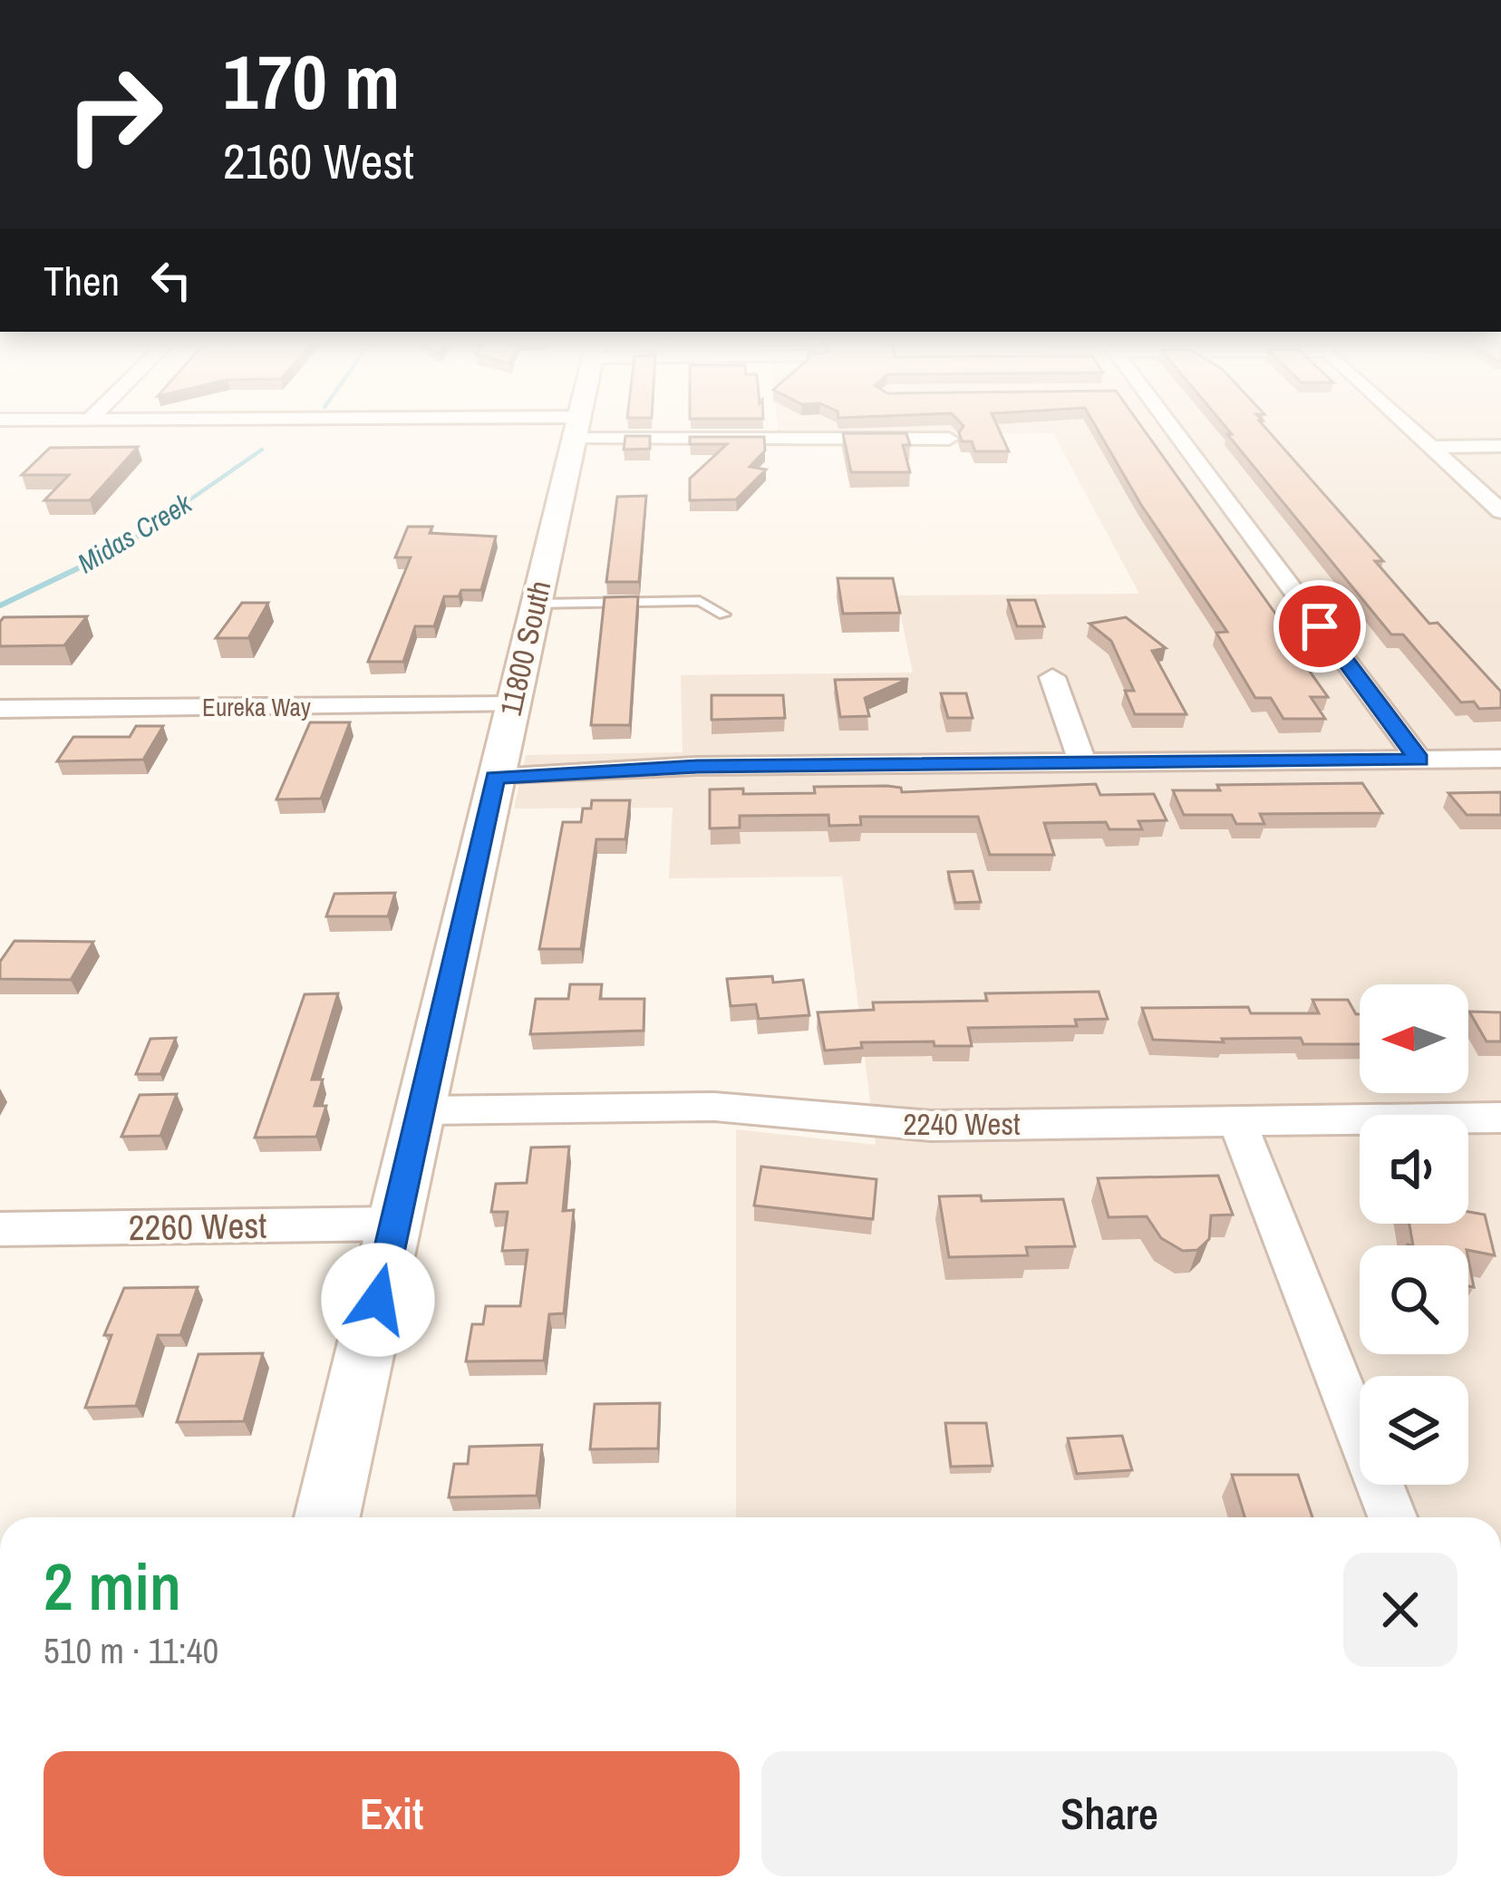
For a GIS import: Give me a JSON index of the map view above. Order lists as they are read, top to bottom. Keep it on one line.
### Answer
{"streets":{"main road":["11800 South"],"street":["Eureka Way","2240 West","2260 West"]},"crossings":[["11800 South","Eureka Way"],["11800 South","2240 West"],["11800 South","2260 West"]],"water":["Midas Creek"],"north":"left","page":{"turn":["170 m","2160 West"],"then":"Then","heading":["2 min","510 m · 11:40"],"buttons":["Exit","Share"]}}
